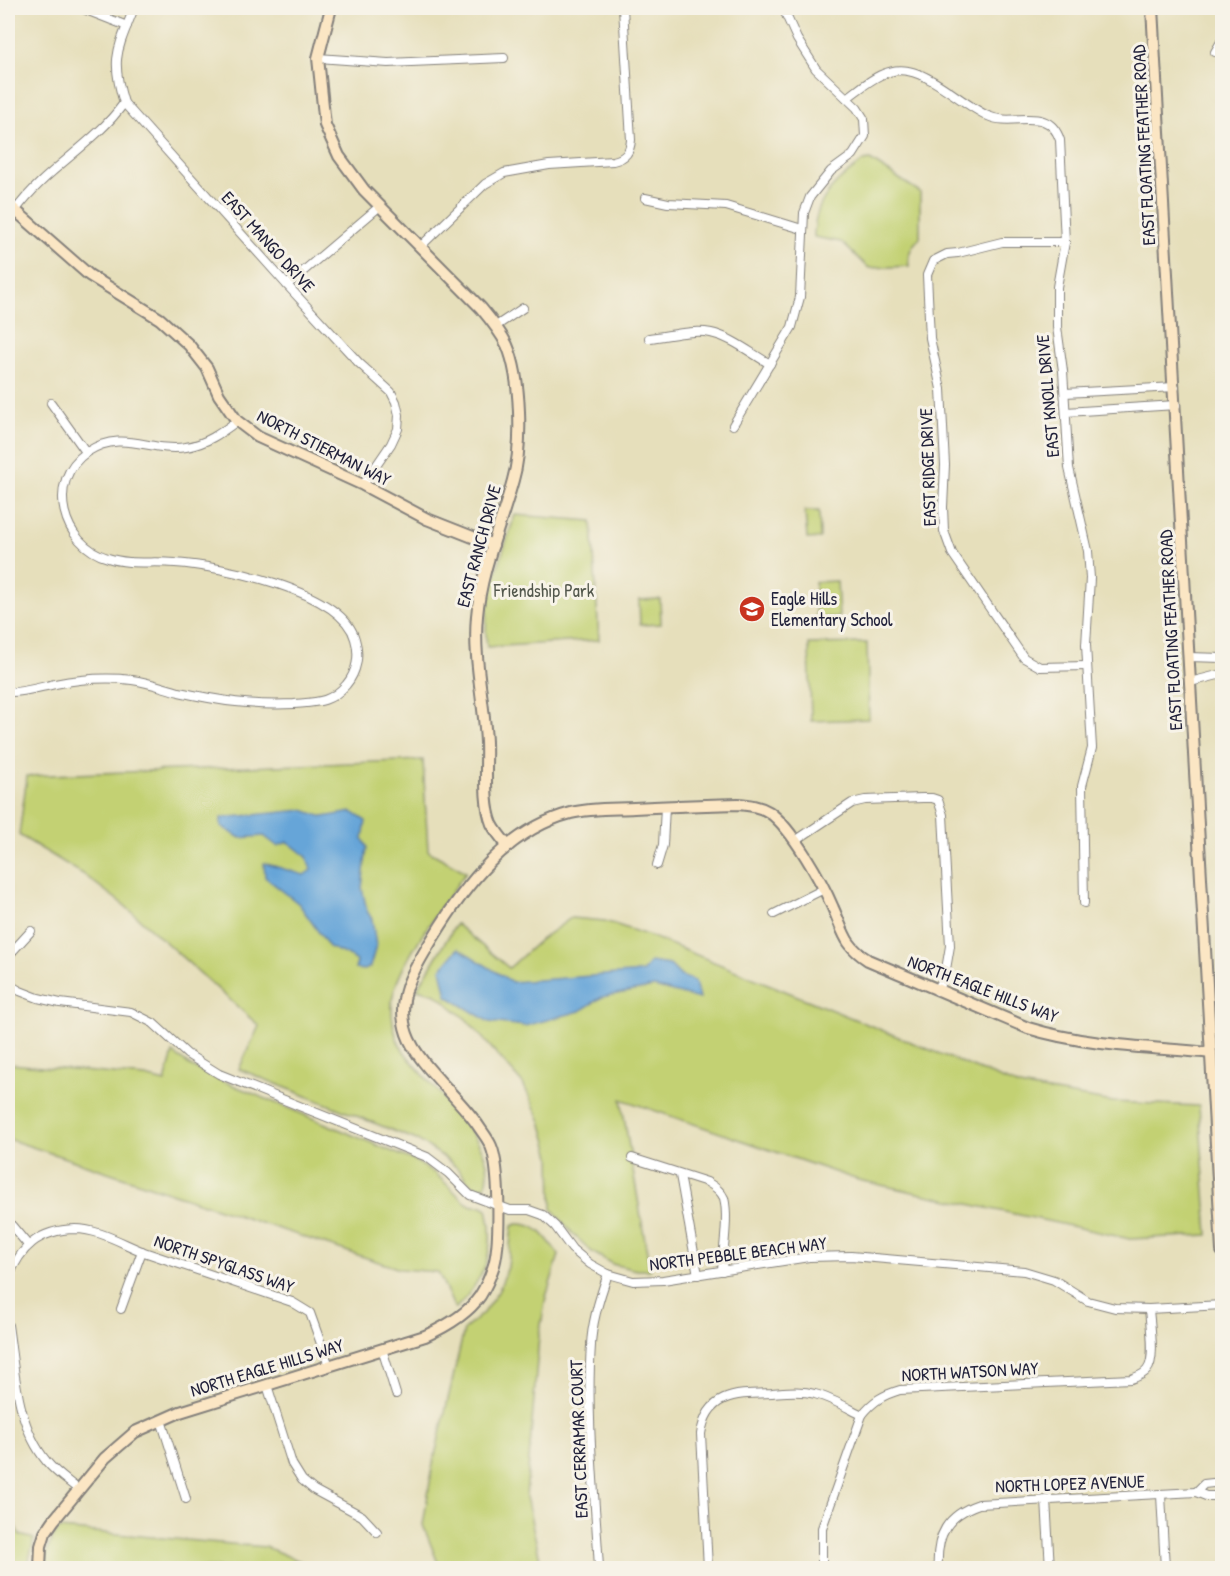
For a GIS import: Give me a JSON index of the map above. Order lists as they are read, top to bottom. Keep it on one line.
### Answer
{"streets":{"street":["EAST FLOATING FEATHER ROAD","EAST MANGO DRIVE","EAST KNOLL DRIVE","NORTH STIERMAN WAY","EAST RIDGE DRIVE","EAST RANCH DRIVE","NORTH EAGLE HILLS WAY","NORTH PEBBLE BEACH WAY","NORTH SPYGLASS WAY","NORTH WATSON WAY","EAST CERRAMAR COURT","NORTH LOPEZ AVENUE"]},"crossings":[["EAST FLOATING FEATHER ROAD","NORTH EAGLE HILLS WAY"],["EAST MANGO DRIVE","NORTH STIERMAN WAY"],["EAST KNOLL DRIVE","EAST RIDGE DRIVE"],["NORTH STIERMAN WAY","EAST RANCH DRIVE"],["EAST RANCH DRIVE","NORTH EAGLE HILLS WAY"],["NORTH EAGLE HILLS WAY","NORTH PEBBLE BEACH WAY"],["NORTH EAGLE HILLS WAY","NORTH SPYGLASS WAY"],["NORTH PEBBLE BEACH WAY","NORTH WATSON WAY"],["NORTH PEBBLE BEACH WAY","EAST CERRAMAR COURT"]],"parks":["Friendship Park"],"places":{"school or university":["Eagle Hills Elementary School"]}}
